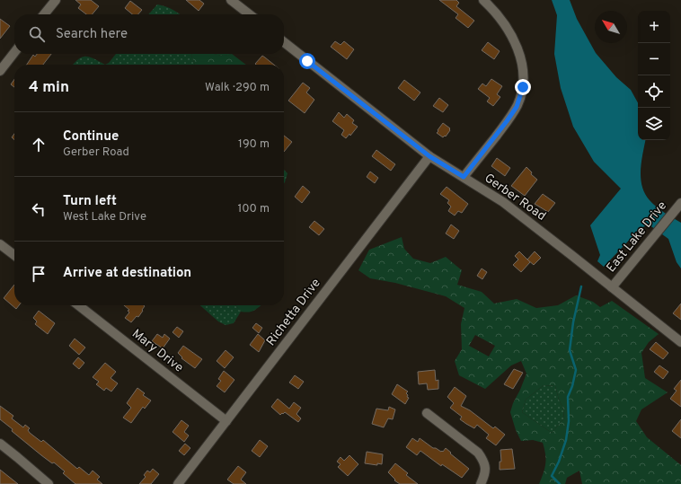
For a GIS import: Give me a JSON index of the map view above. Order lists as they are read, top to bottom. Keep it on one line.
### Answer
{"streets":{"street":["Gerber Road","East Lake Drive","Richetta Drive","Mary Drive"]},"crossings":[["Gerber Road","East Lake Drive"],["Gerber Road","Richetta Drive"],["Richetta Drive","Mary Drive"]],"north":"top left","page":{"map_buttons":["+","−"],"search":"Search here","heading":["4 min","Walk · 290 m"],"list":[["Continue","Gerber Road","190 m"],["Turn left","West Lake Drive","100 m"],"Arrive at destination"]}}
